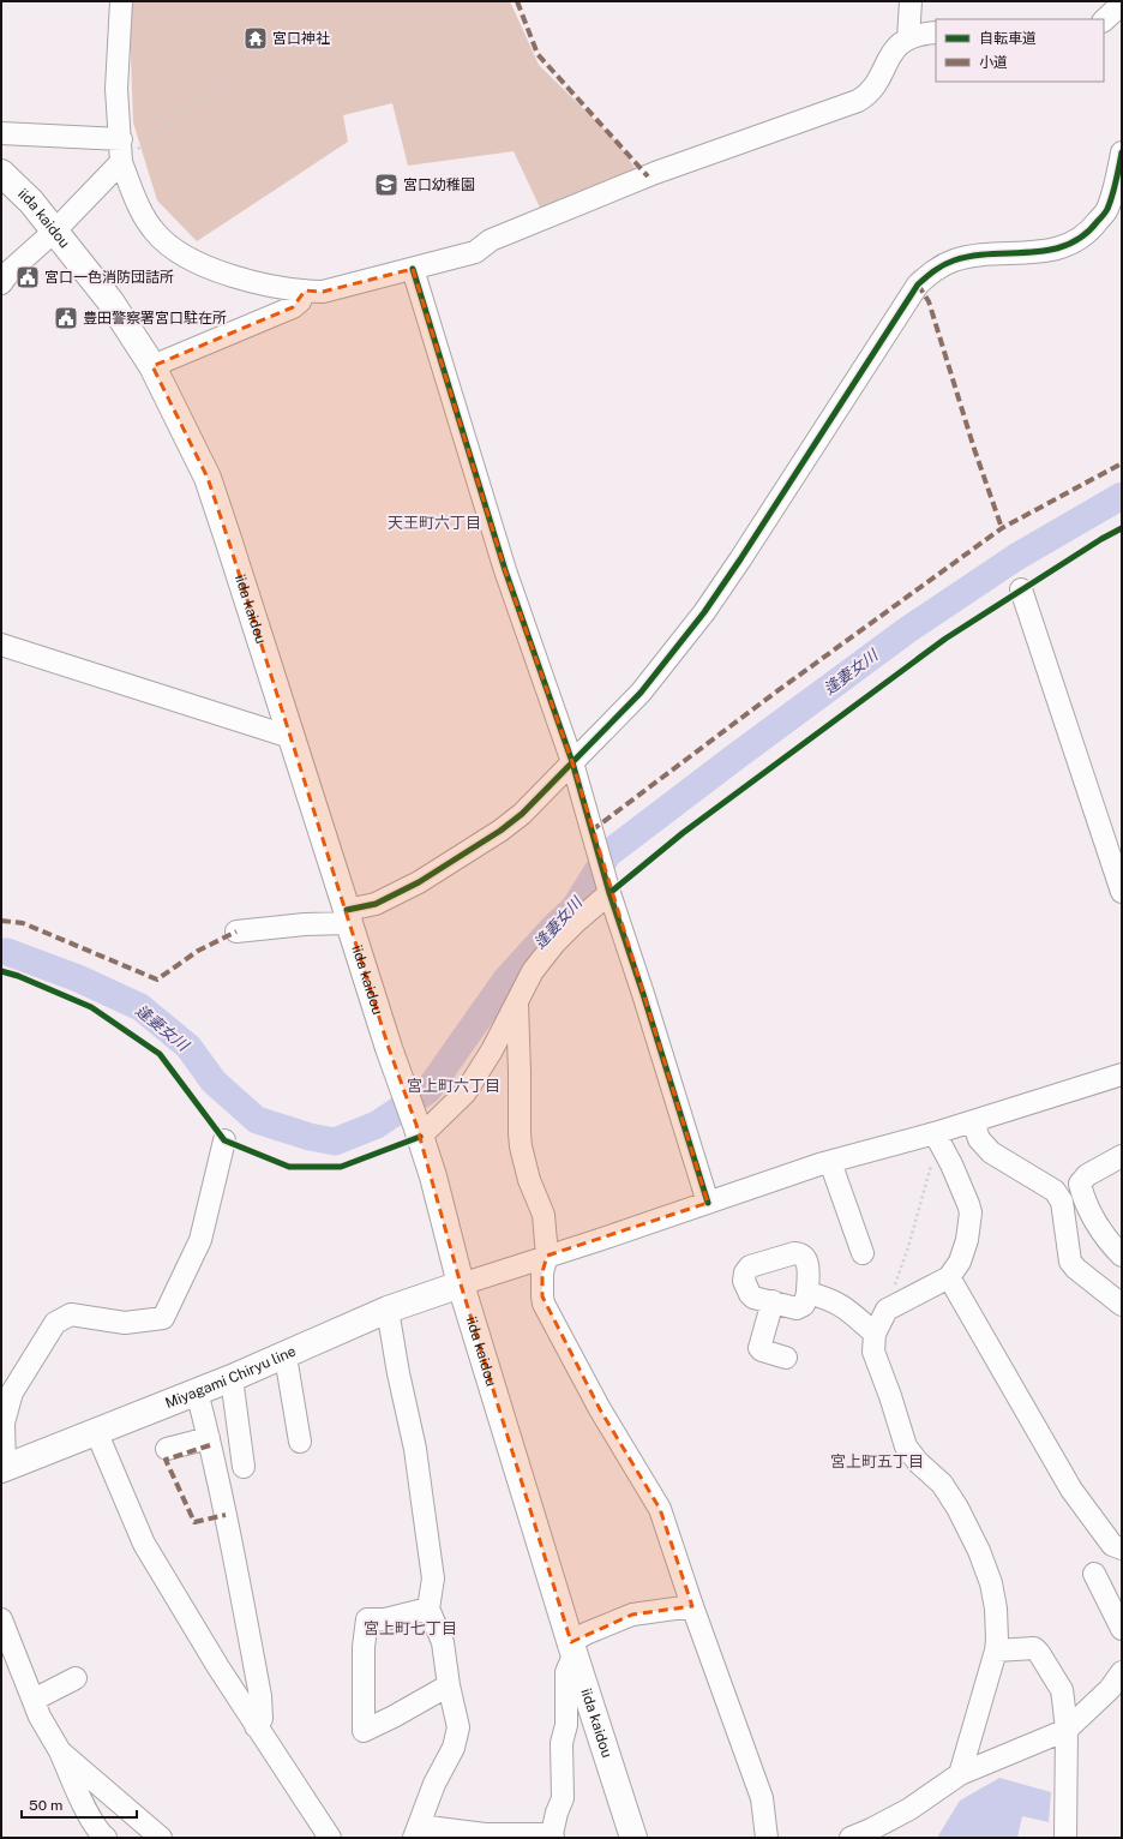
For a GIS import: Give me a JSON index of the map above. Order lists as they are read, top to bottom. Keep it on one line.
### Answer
{"streets":{"main road":["iida kaidou","Miyagami Chiryu line"]},"crossings":[["iida kaidou","Miyagami Chiryu line"]],"districts":["天王町六丁目","宮上町六丁目","宮上町五丁目","宮上町七丁目"],"water":["逢妻女川"],"places":{"temple":["宮口神社"],"school or university":["宮口幼稚園"],"public building":["宮口一色消防団詰所","豊田警察署宮口駐在所"]},"legend":["自転車道","小道"],"scale_bar":"50 m"}
